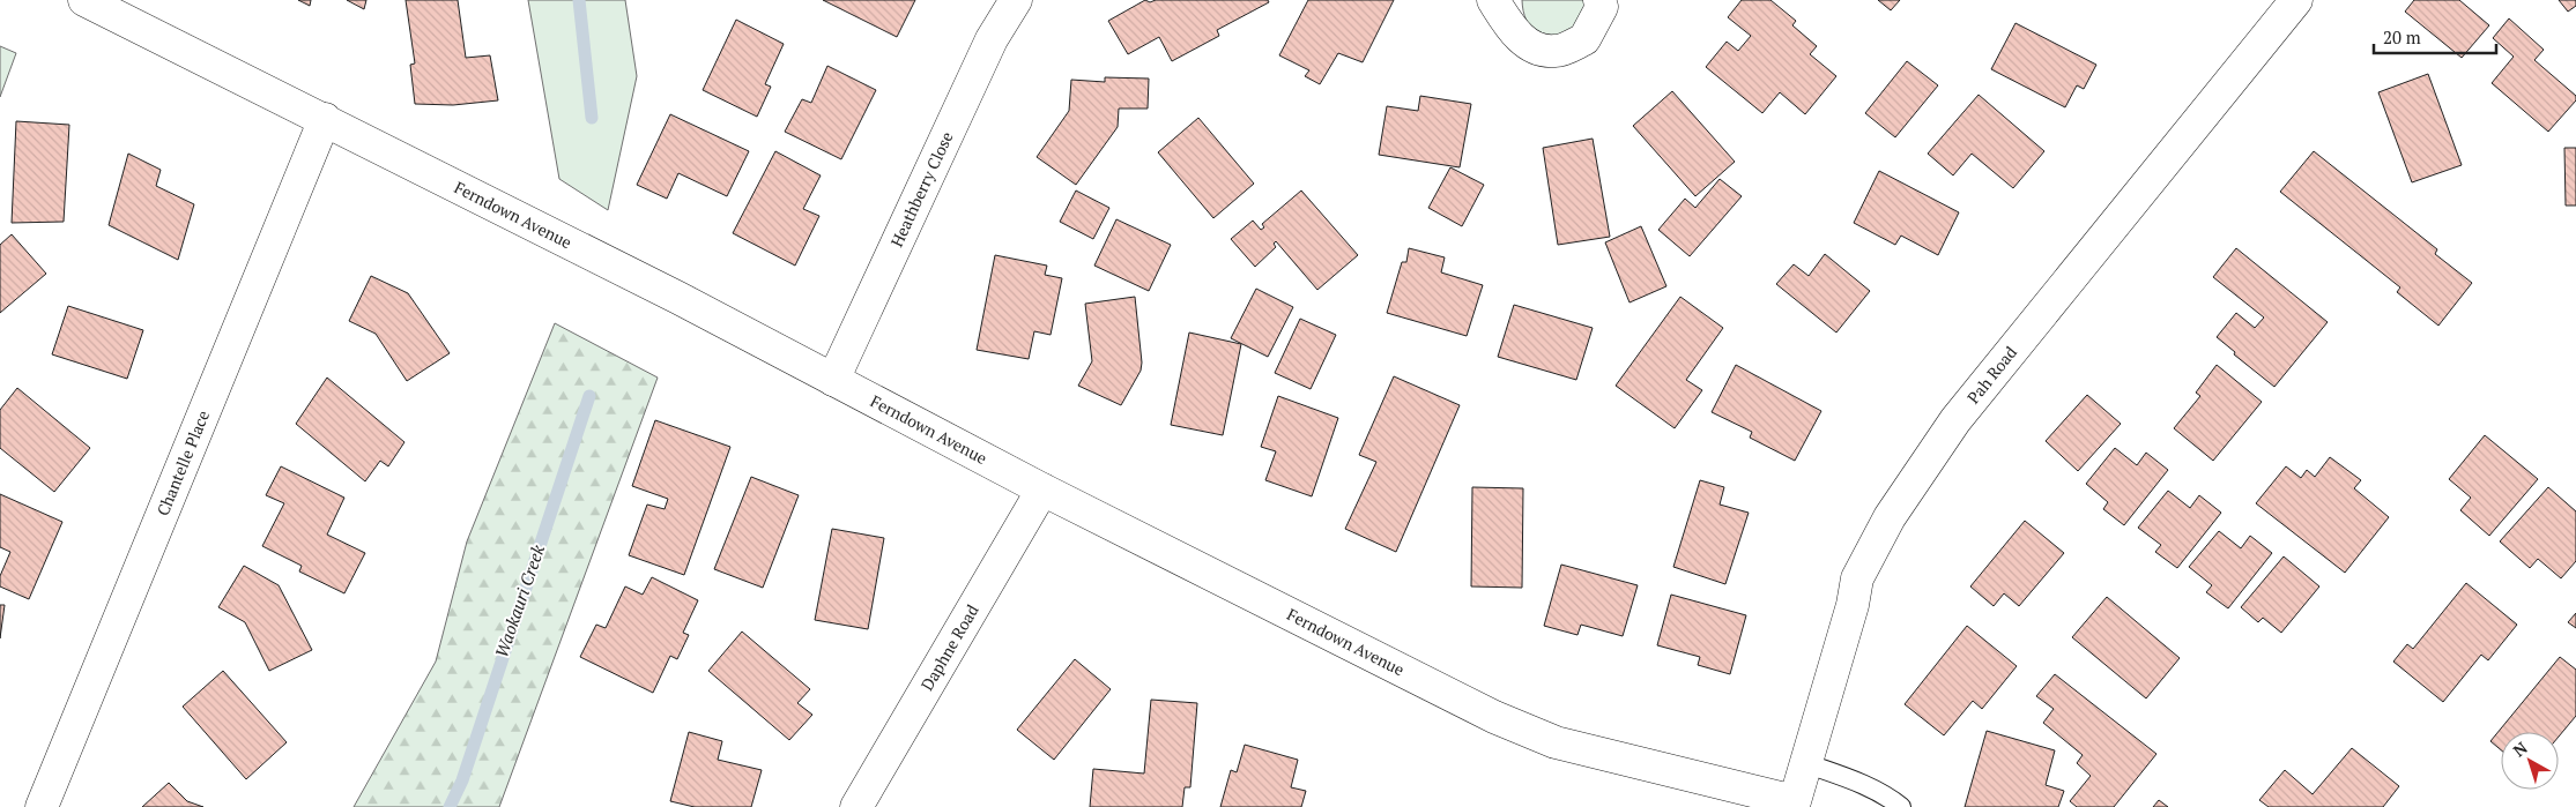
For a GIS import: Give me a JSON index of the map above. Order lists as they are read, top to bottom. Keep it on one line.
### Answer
{"streets":{"main road":["Heathberry Close","Ferndown Avenue","Pah Road","Chantelle Place","Daphne Road"]},"crossings":[["Heathberry Close","Ferndown Avenue"],["Ferndown Avenue","Pah Road"],["Ferndown Avenue","Chantelle Place"],["Ferndown Avenue","Daphne Road"]],"water":["Waokauri Creek"],"scale_bar":"20 m","north":"top left"}
